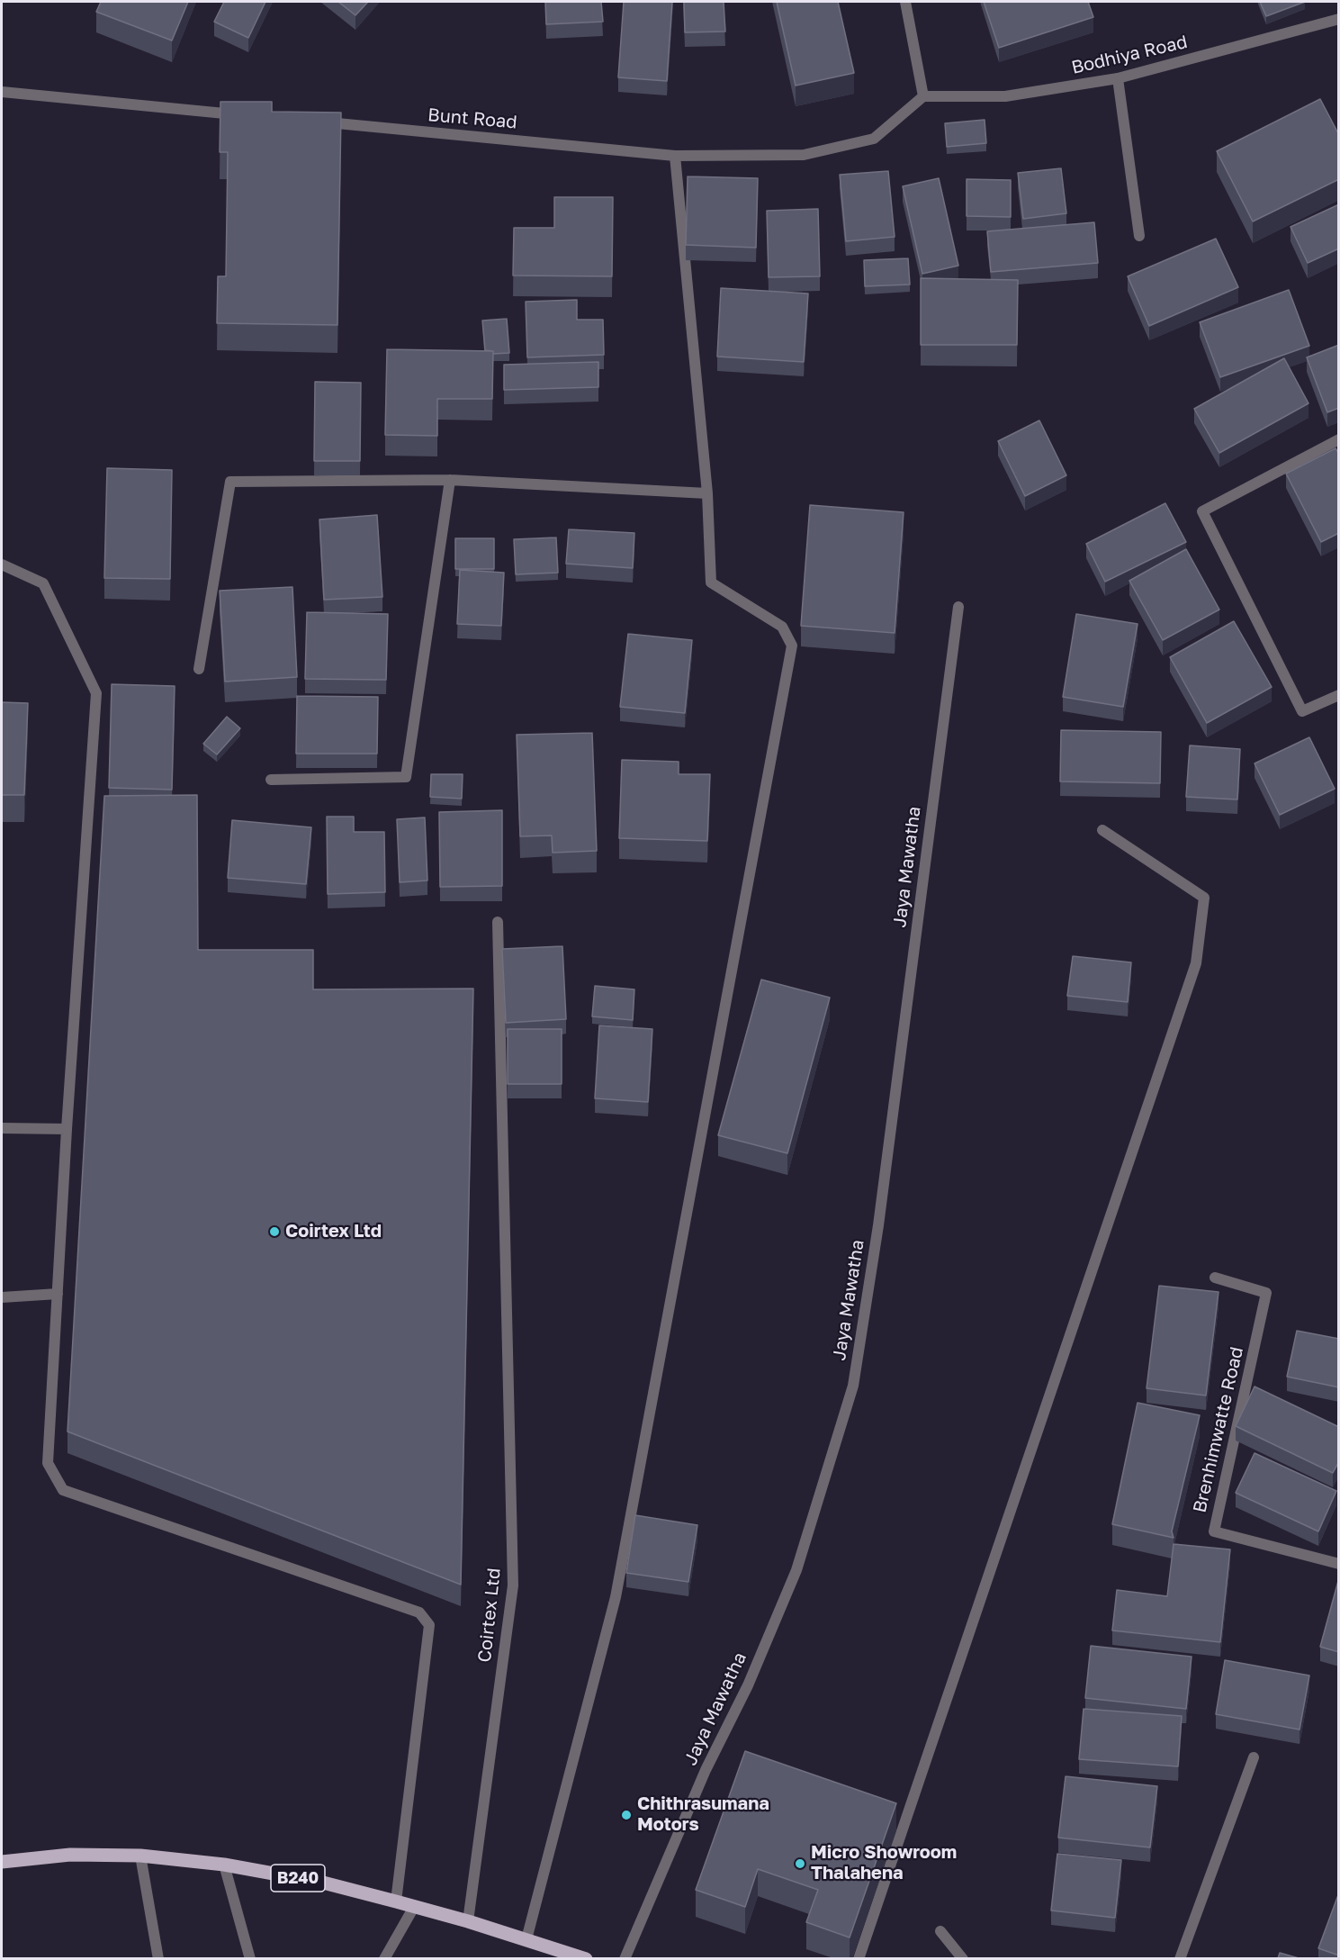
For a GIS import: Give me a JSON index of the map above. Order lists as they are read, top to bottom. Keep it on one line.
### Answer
{"streets":{"main road":["B240"],"street":["Bodhiya Road","Bunt Road","Jaya Mawatha","Brenhimwatte Road","Coirtex Ltd"]},"crossings":[["Bodhiya Road","Bunt Road"],["Coirtex Ltd","B240"]],"places":["Coirtex Ltd","Chithrasumana Motors","Micro Showroom Thalahena"]}
